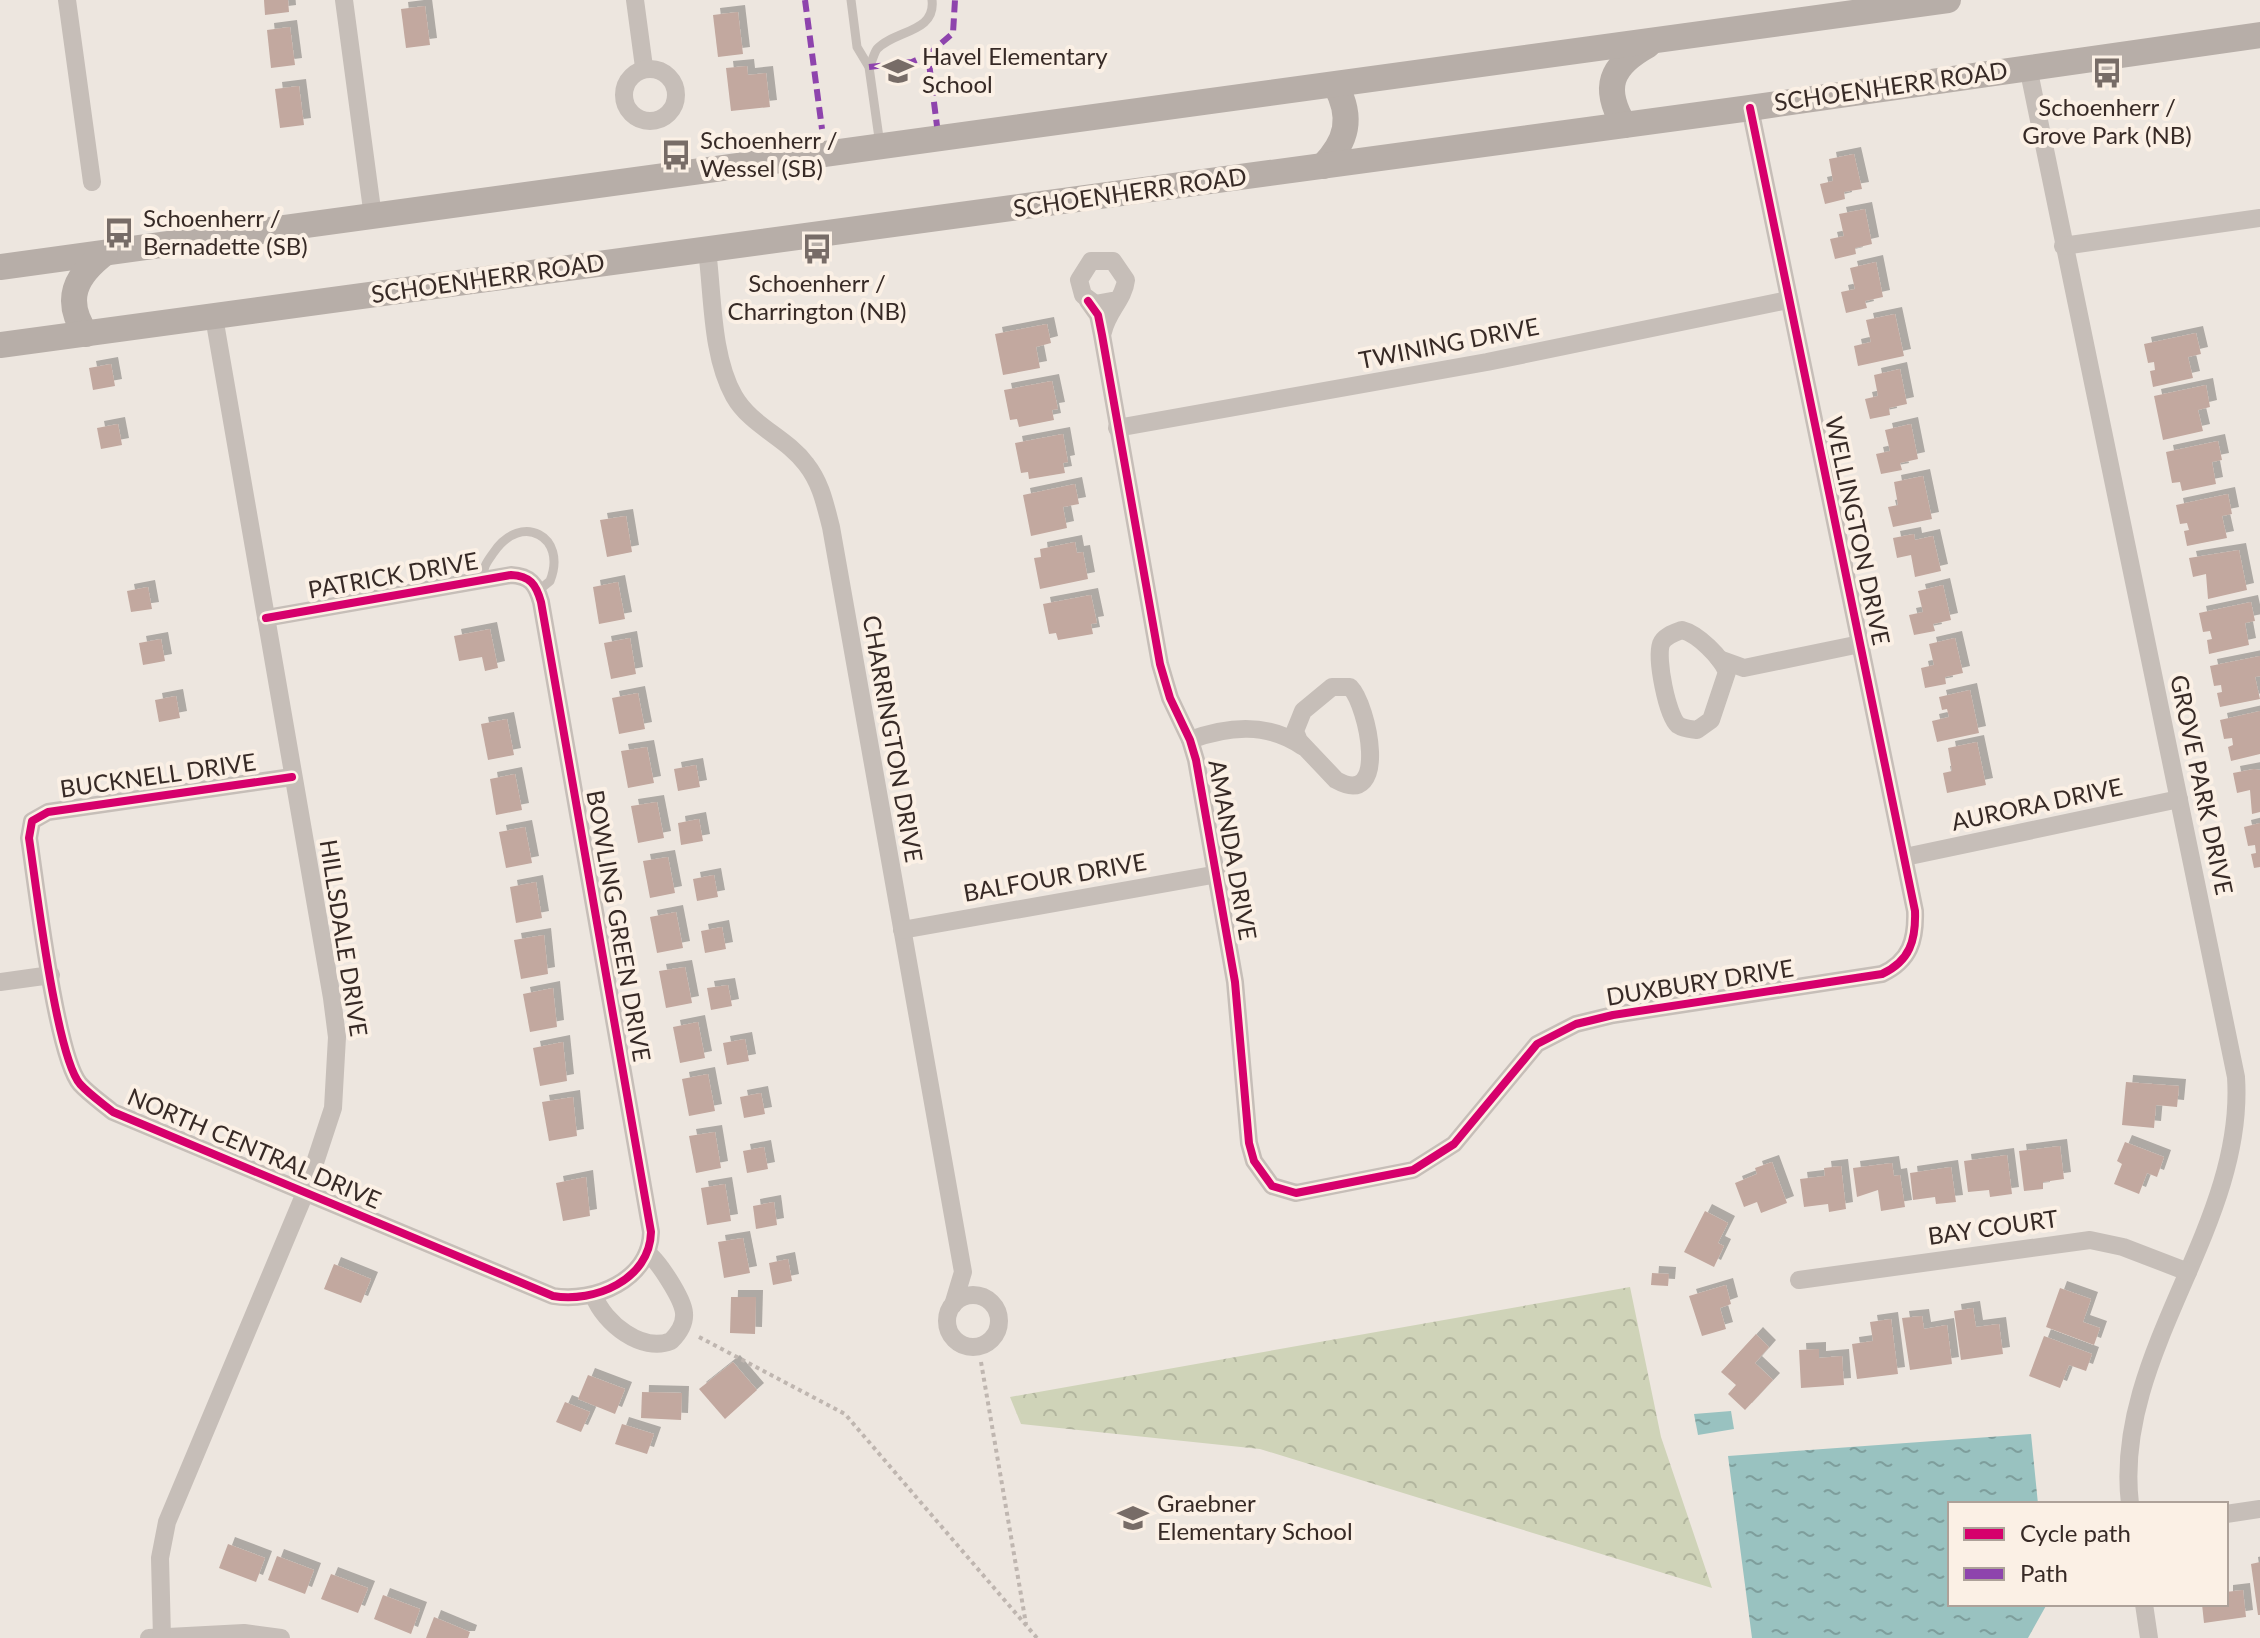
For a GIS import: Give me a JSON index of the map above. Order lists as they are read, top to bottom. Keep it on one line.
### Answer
{"streets":{"main road":["SCHOENHERR ROAD"],"street":["TWINING DRIVE","WELLINGTON DRIVE","PATRICK DRIVE","CHARRINGTON DRIVE","BUCKNELL DRIVE","GROVE PARK DRIVE","AURORA DRIVE","AMANDA DRIVE","BALFOUR DRIVE","BOWLING GREEN DRIVE","HILLSDALE DRIVE","DUXBURY DRIVE","NORTH CENTRAL DRIVE","BAY COURT"]},"crossings":[["SCHOENHERR ROAD","WELLINGTON DRIVE"],["SCHOENHERR ROAD","CHARRINGTON DRIVE"],["SCHOENHERR ROAD","GROVE PARK DRIVE"],["SCHOENHERR ROAD","HILLSDALE DRIVE"],["TWINING DRIVE","WELLINGTON DRIVE"],["TWINING DRIVE","AMANDA DRIVE"],["WELLINGTON DRIVE","AURORA DRIVE"],["WELLINGTON DRIVE","DUXBURY DRIVE"],["PATRICK DRIVE","BOWLING GREEN DRIVE"],["PATRICK DRIVE","HILLSDALE DRIVE"],["CHARRINGTON DRIVE","BALFOUR DRIVE"],["BUCKNELL DRIVE","HILLSDALE DRIVE"],["BUCKNELL DRIVE","NORTH CENTRAL DRIVE"],["GROVE PARK DRIVE","AURORA DRIVE"],["GROVE PARK DRIVE","BAY COURT"],["AMANDA DRIVE","BALFOUR DRIVE"],["AMANDA DRIVE","DUXBURY DRIVE"],["HILLSDALE DRIVE","NORTH CENTRAL DRIVE"]],"places":{"school or university":["Havel Elementary School","Graebner Elementary School"],"bus stop":["Schoenherr / Grove Park (NB)","Schoenherr / Wessel (SB)","Schoenherr / Bernadette (SB)","Schoenherr / Charrington (NB)"]},"legend":["Cycle path","Path"]}
